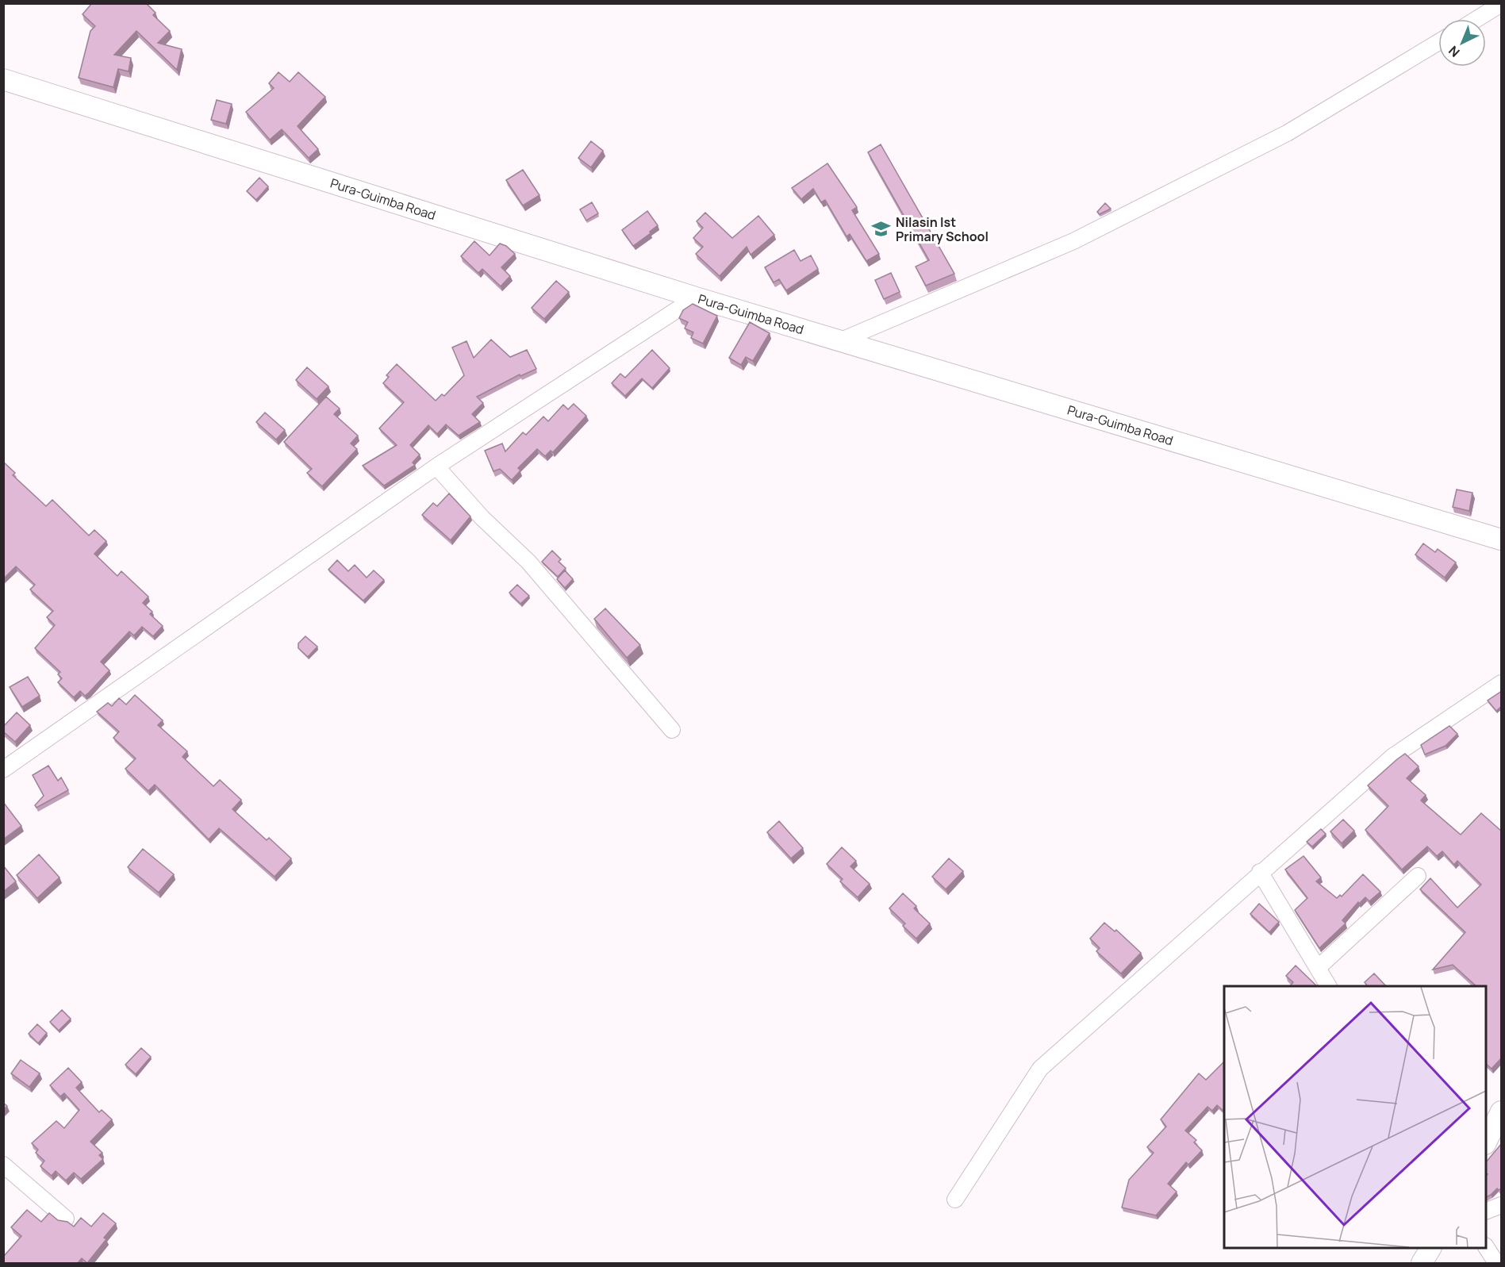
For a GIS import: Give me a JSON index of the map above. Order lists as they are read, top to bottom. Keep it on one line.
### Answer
{"streets":{"main road":["Pura-Guimba Road"]},"places":{"school or university":["Nilasin Ist Primary School"]},"north":"bottom left"}
